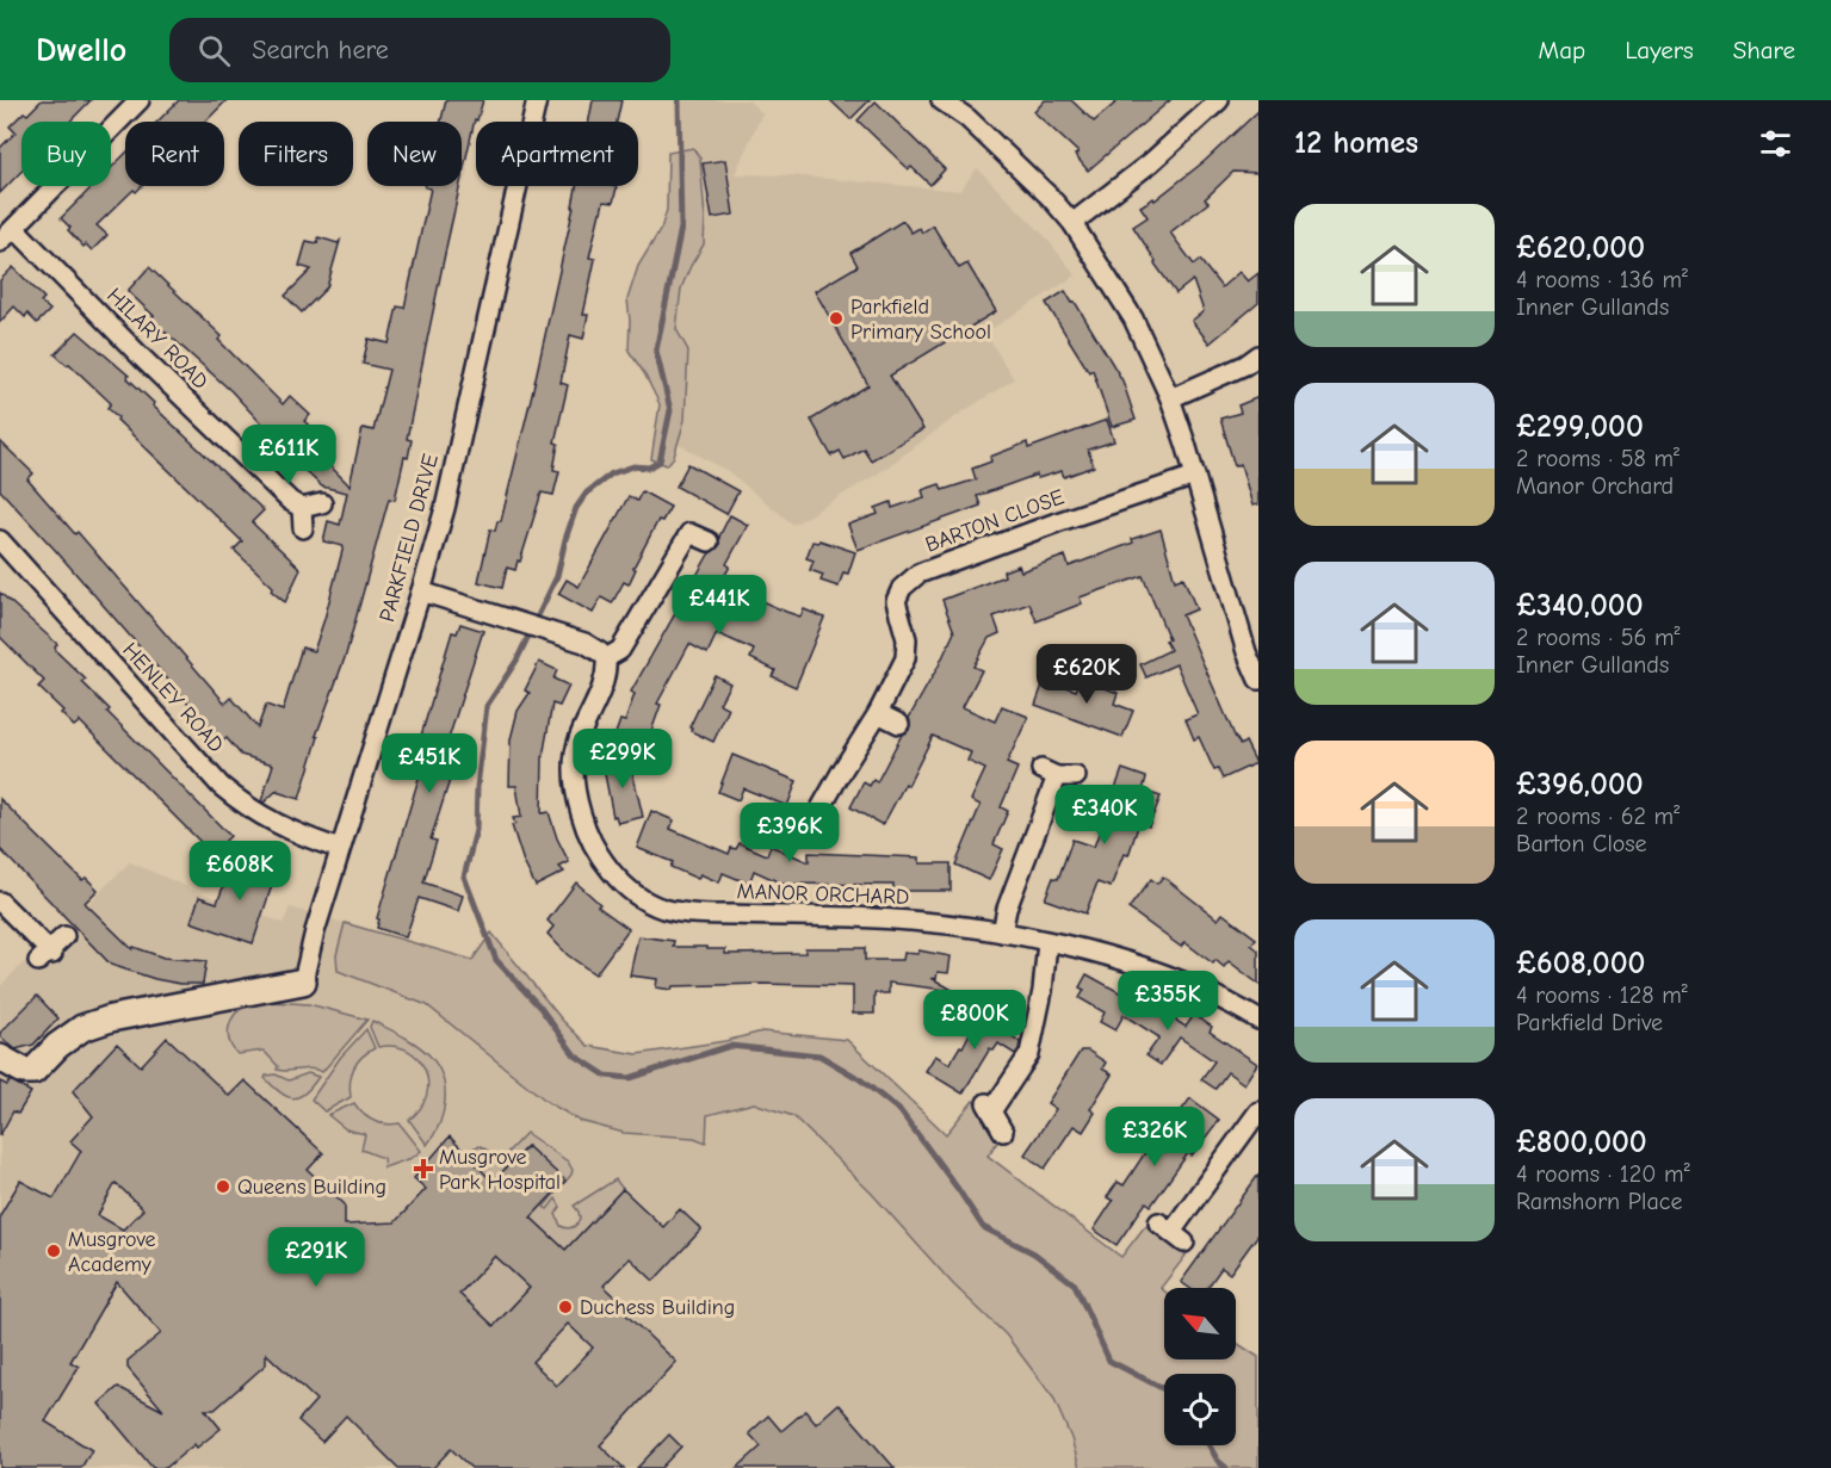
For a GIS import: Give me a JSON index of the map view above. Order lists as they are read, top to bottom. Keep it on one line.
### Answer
{"streets":{"street":["HILARY ROAD","BARTON CLOSE","PARKFIELD DRIVE","HENLEY ROAD","MANOR ORCHARD"]},"crossings":[["PARKFIELD DRIVE","HENLEY ROAD"]],"places":{"other":["Parkfield Primary School","Queens Building","Musgrove Academy","Duchess Building"],"health":["Musgrove Park Hospital"]},"north":"top left","page":{"header":"Dwello","search":"Search here","nav":["Map","Layers","Share"],"heading":"12 homes","chip":["Buy","Rent","Filters","New","Apartment"],"list":[{"name":"£620,000","note":"4 rooms · 136 m² · Inner Gullands"},{"name":"£299,000","note":"2 rooms · 58 m² · Manor Orchard"},{"name":"£340,000","note":"2 rooms · 56 m² · Inner Gullands"},{"name":"£396,000","note":"2 rooms · 62 m² · Barton Close"},{"name":"£608,000","note":"4 rooms · 128 m² · Parkfield Drive"},{"name":"£800,000","note":"4 rooms · 120 m² · Ramshorn Place"}],"price":["£611K","£441K","£620K","£299K","£451K","£340K","£396K","£608K","£355K","£800K","£326K","£291K"]}}
